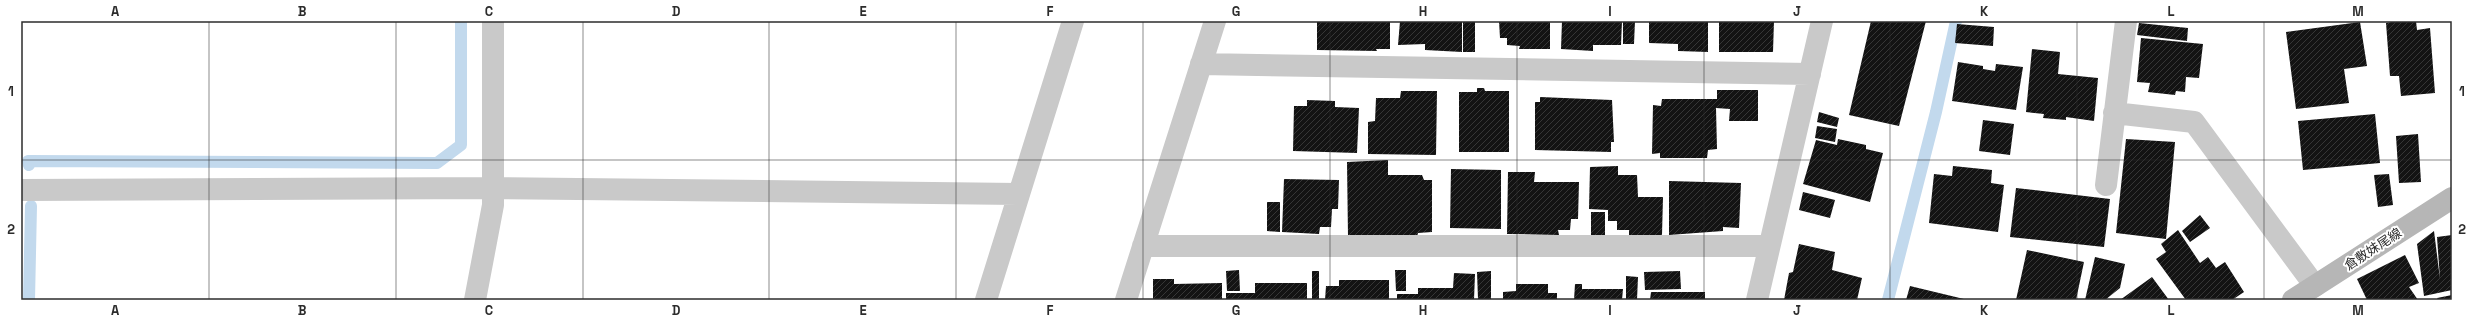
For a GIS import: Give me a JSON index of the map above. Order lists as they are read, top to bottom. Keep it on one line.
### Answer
{"streets":{"main road":["倉敷妹尾線"]},"grid":{"columns":["A","B","C","D","E","F","G","H","I","J","K","L","M"],"rows":["1","2"]}}
